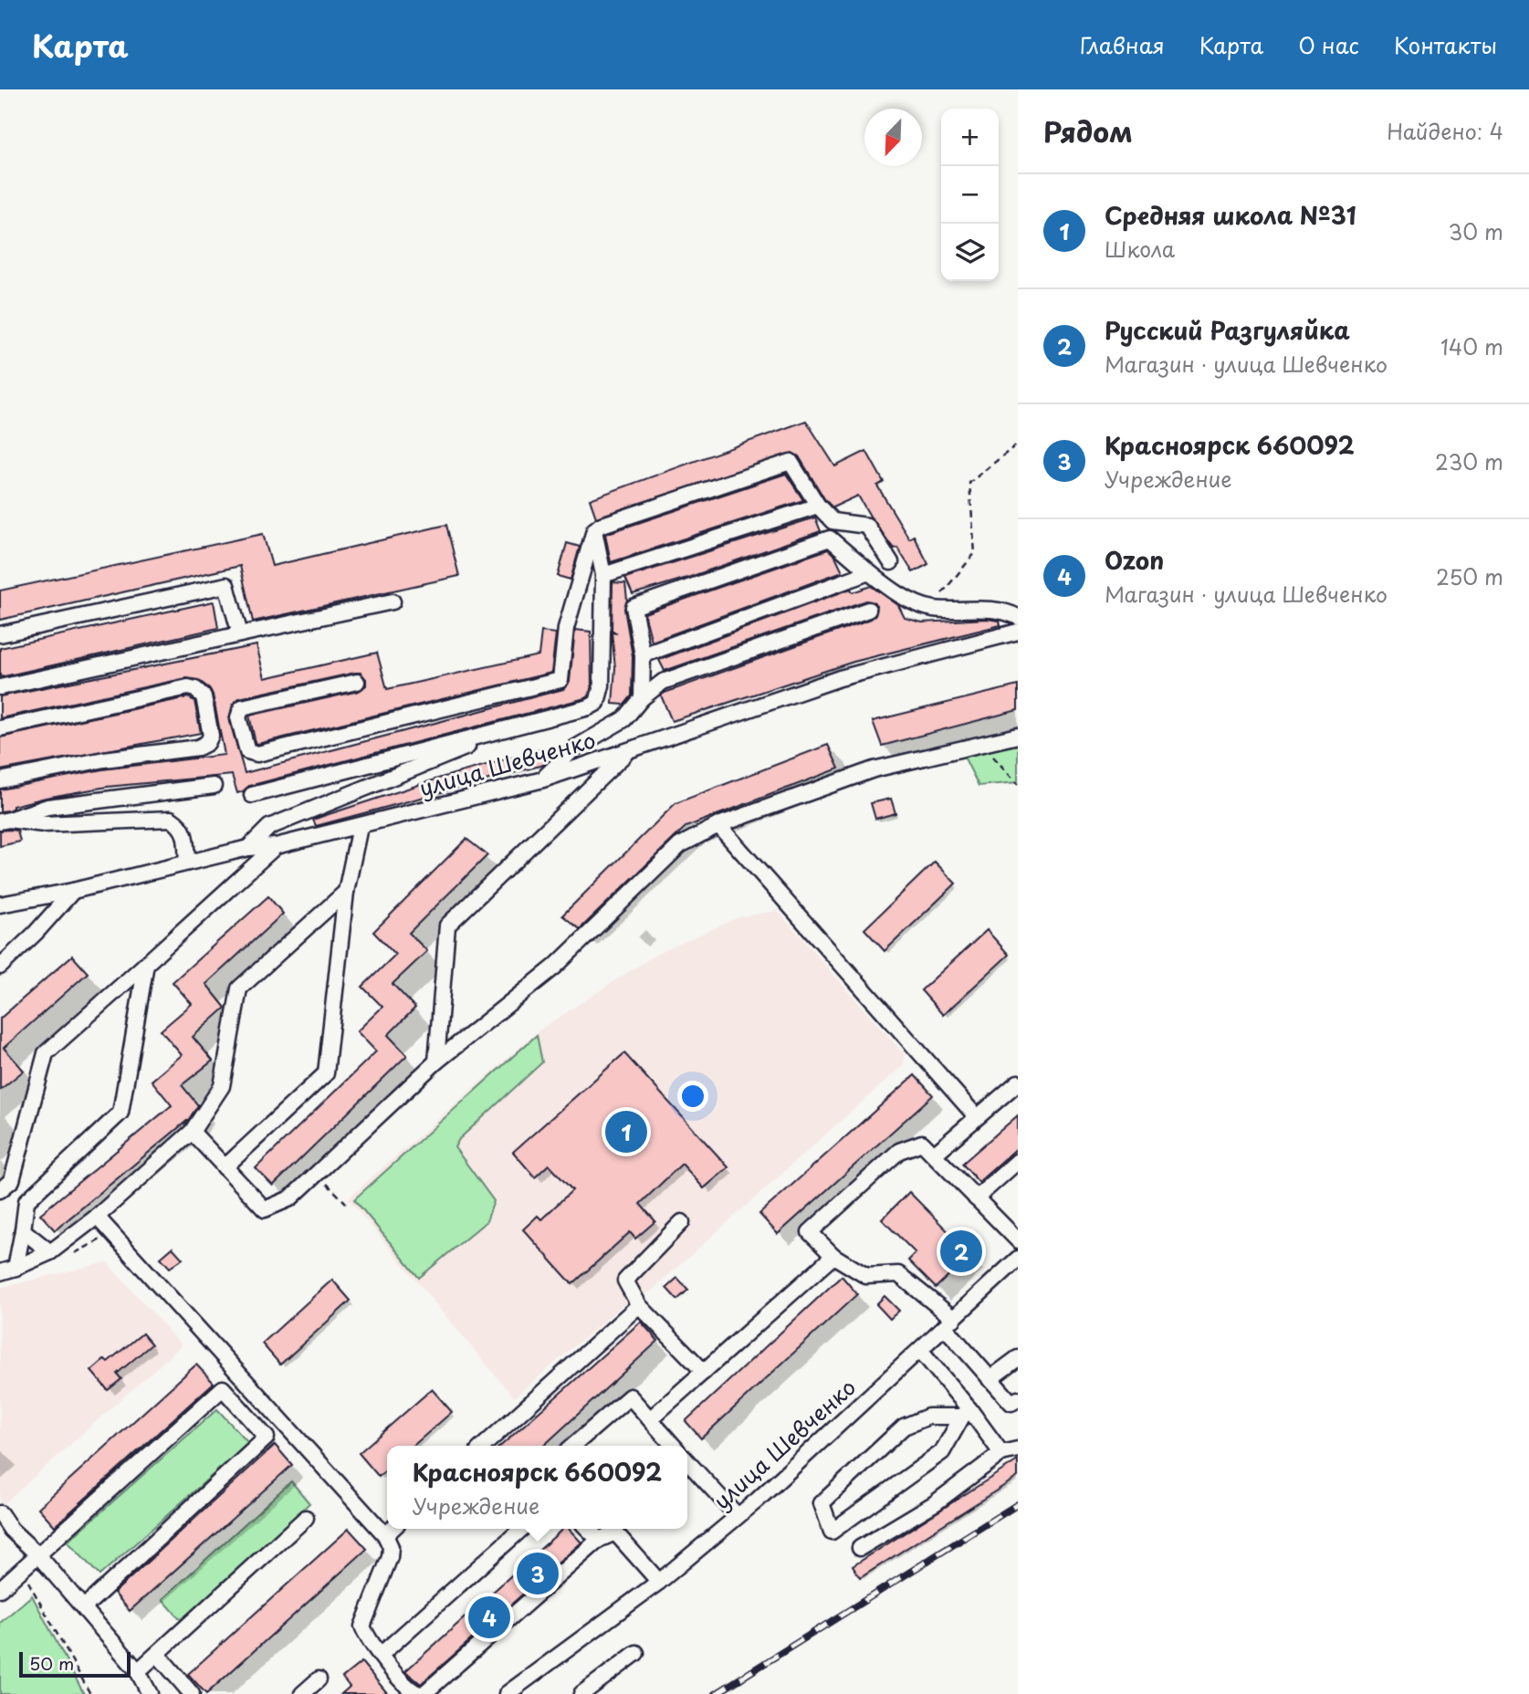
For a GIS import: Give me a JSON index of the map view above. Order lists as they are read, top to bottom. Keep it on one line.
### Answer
{"streets":{"street":["улица Шевченко"]},"scale_bar":"50 m","north":"bottom left","page":{"header":"Карта","nav":["Главная","Карта","О нас","Контакты"],"heading":["Рядом","Найдено: 4"],"map_buttons":["+","−"],"list":[{"mark":"1","name":"Средняя школа №31","note":"Школа","value":"30 m"},{"mark":"2","name":"Русский Разгуляйка","note":"Магазин · улица Шевченко","value":"140 m"},{"mark":"3","name":"Красноярск 660092","note":"Учреждение","value":"230 m"},{"mark":"4","name":"Ozon","note":"Магазин · улица Шевченко","value":"250 m"}],"pins":["1","2","3","4"],"popup":["Красноярск 660092","Учреждение"],"scale":"50 m"}}
